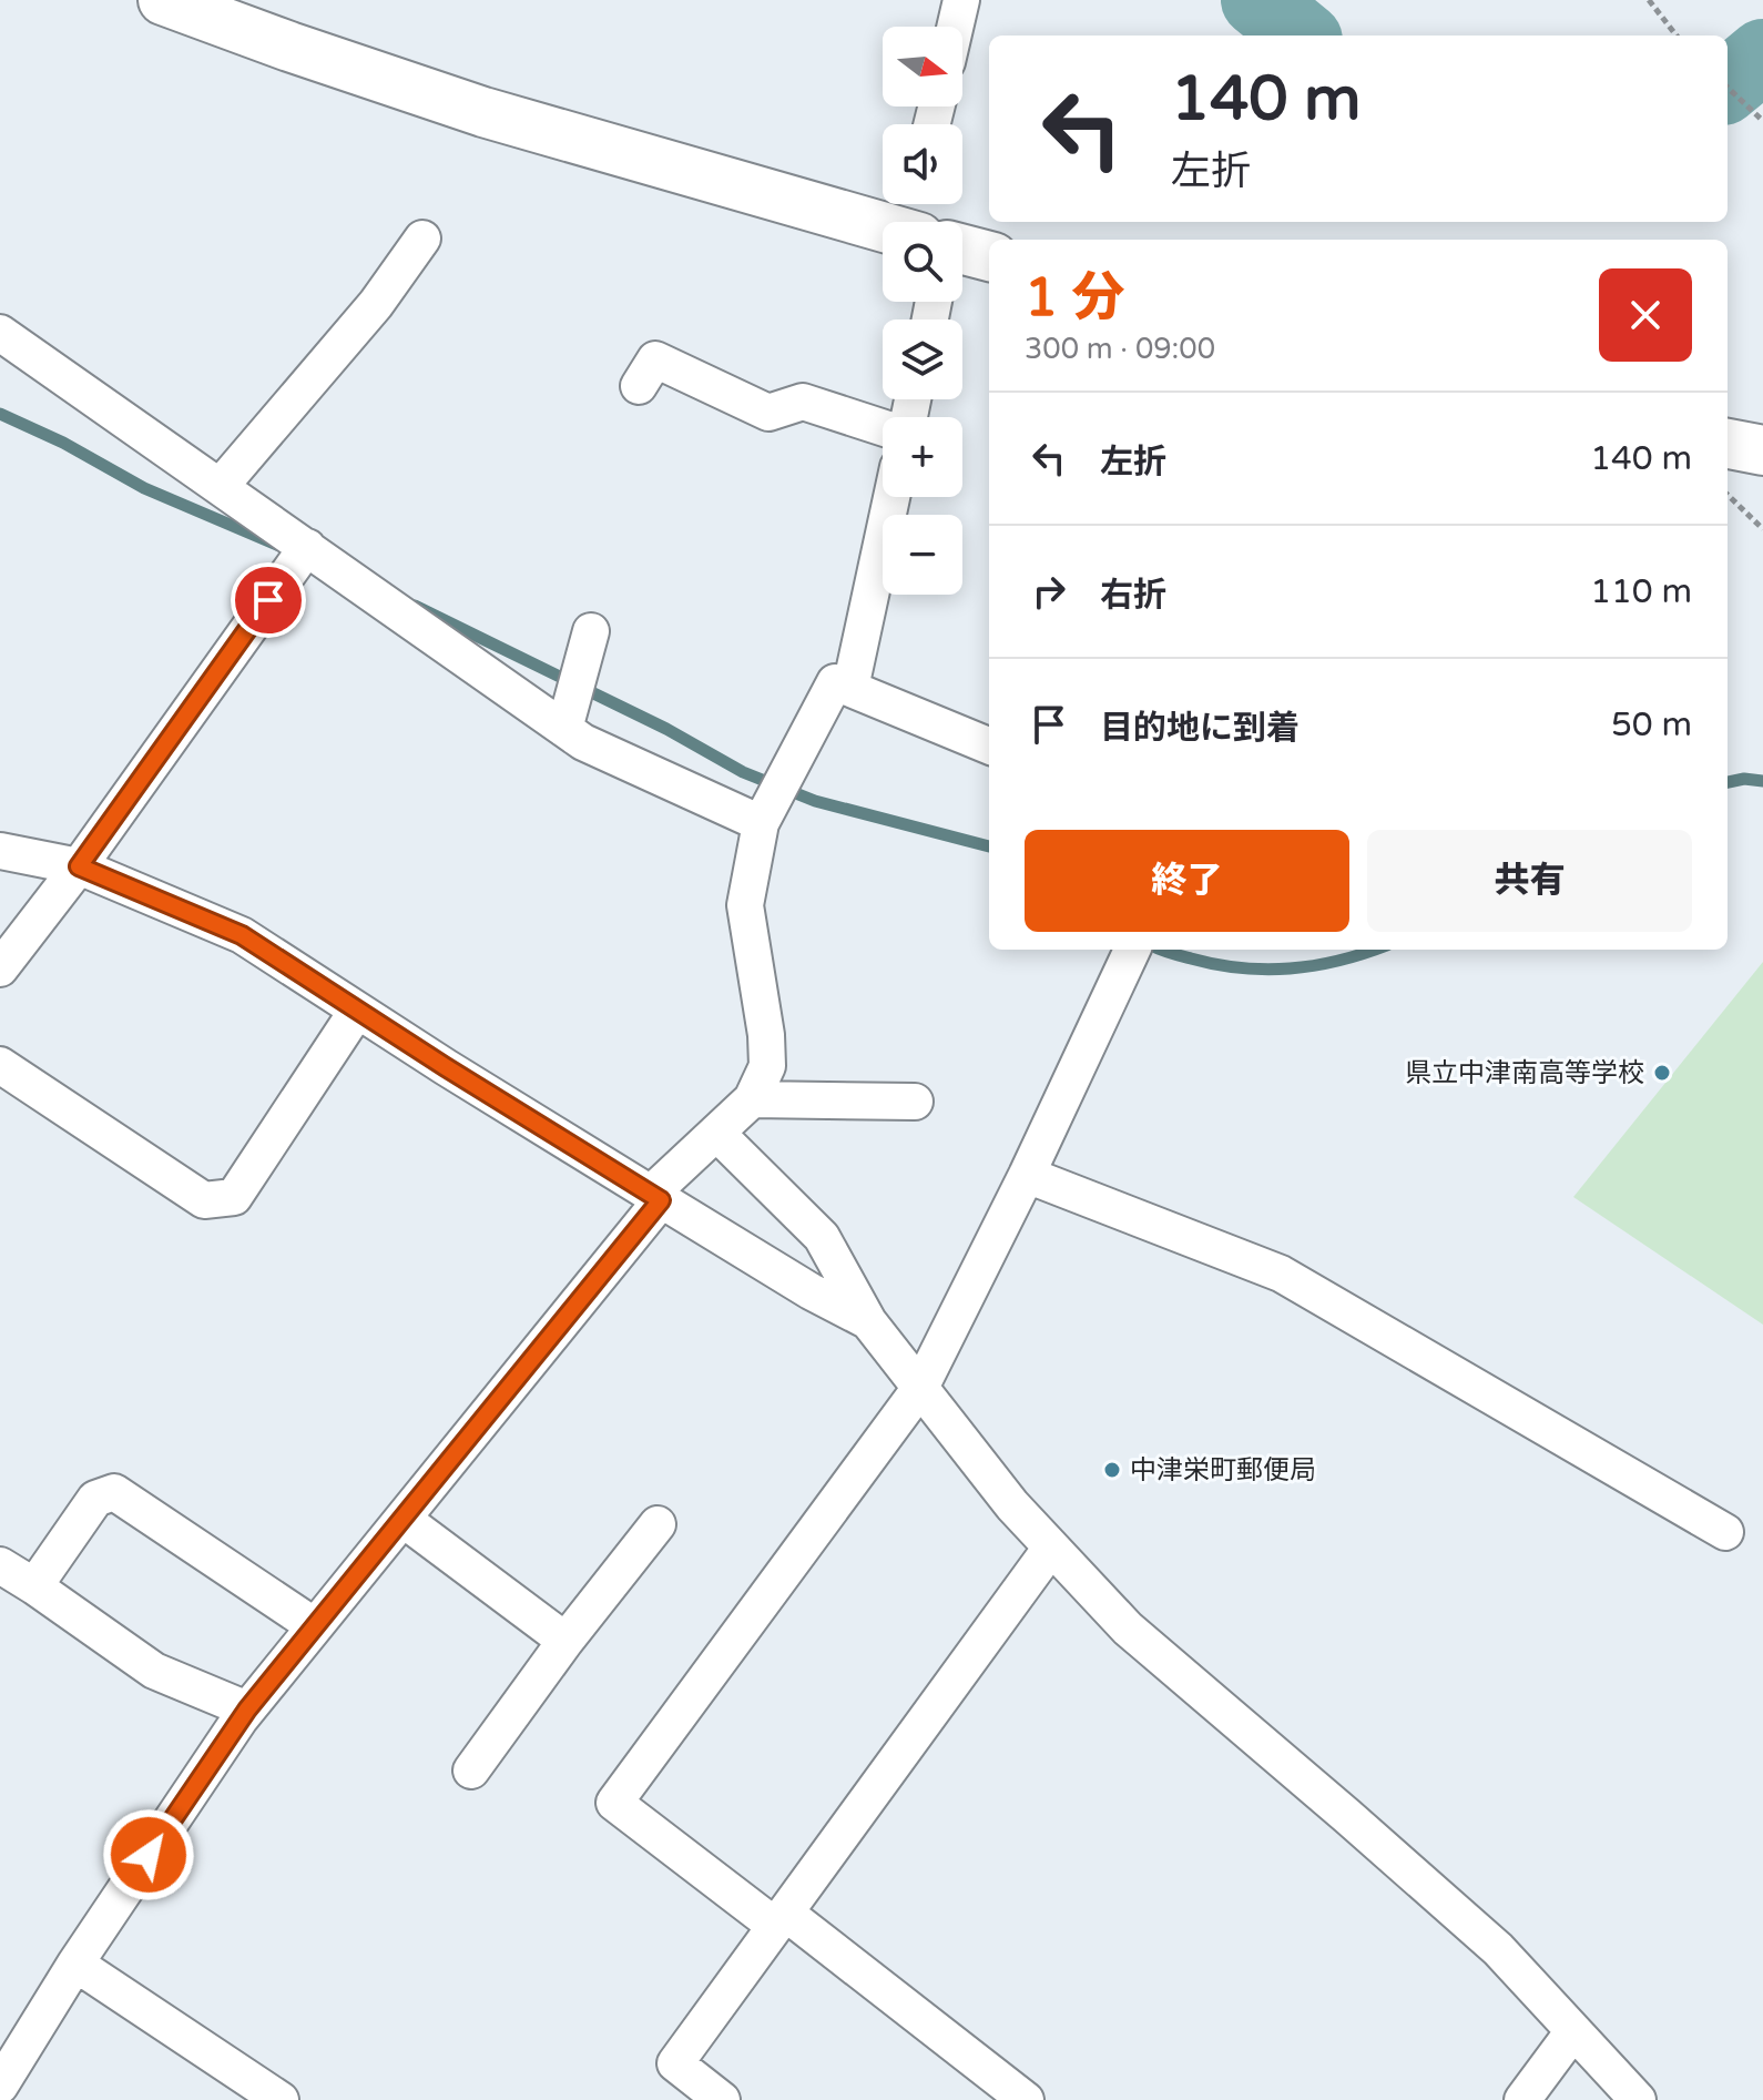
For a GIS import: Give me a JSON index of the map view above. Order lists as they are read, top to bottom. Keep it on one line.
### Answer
{"places":["県立中津南高等学校","中津栄町郵便局"],"north":"right","page":{"map_buttons":["+","−"],"turn":["140 m","左折"],"heading":["1 分","300 m · 09:00"],"list":[{"name":"左折","value":"140 m"},{"name":"右折","value":"110 m"},{"name":"目的地に到着","value":"50 m"}],"buttons":["終了","共有"]}}
